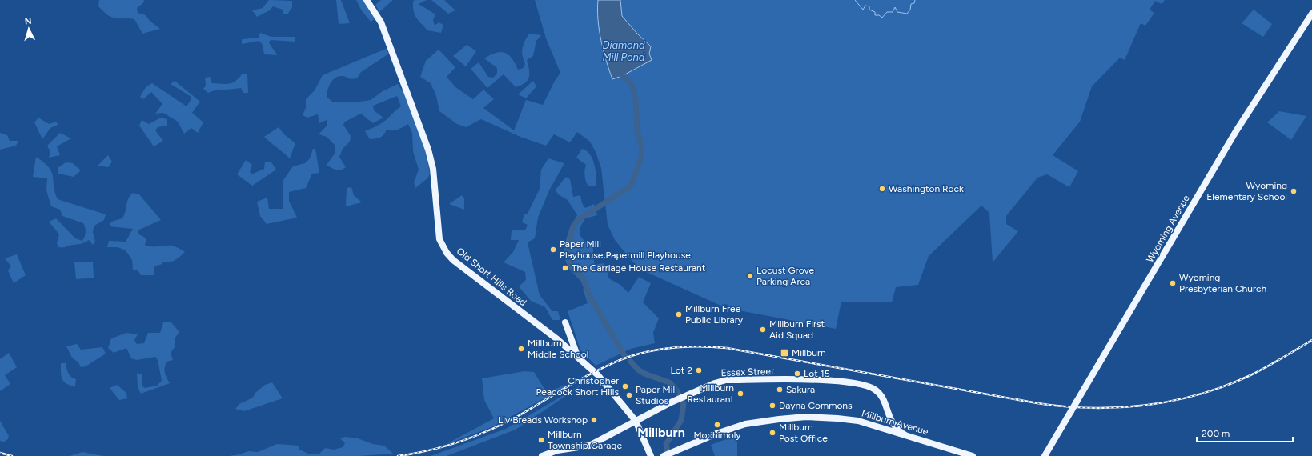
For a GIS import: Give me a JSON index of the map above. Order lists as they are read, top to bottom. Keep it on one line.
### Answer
{"streets":{"main road":["Wyoming Avenue","Old Short Hills Road","Essex Street","Millburn Avenue"]},"crossings":[["Old Short Hills Road","Essex Street"],["Essex Street","Millburn Avenue"]],"districts":["Millburn"],"water":["Diamond Mill Pond"],"places":{"other":["Washington Rock","Wyoming Elementary School","Paper Mill Playhouse;Papermill Playhouse","The Carriage House Restaurant","Locust Grove Parking Area","Wyoming Presbyterian Church","Millburn Free Public Library","Millburn First Aid Squad","Millburn Middle School","Lot 2","Lot 15","Christopher Peacock Short Hills","Sakura","Millburn Restaurant","Paper Mill Studios","Dayna Commons","Liv Breads Workshop","Mochimoly","Millburn Post Office","Millburn Township Garage"],"transit":["Millburn"]},"scale_bar":"200 m","north":"top"}
